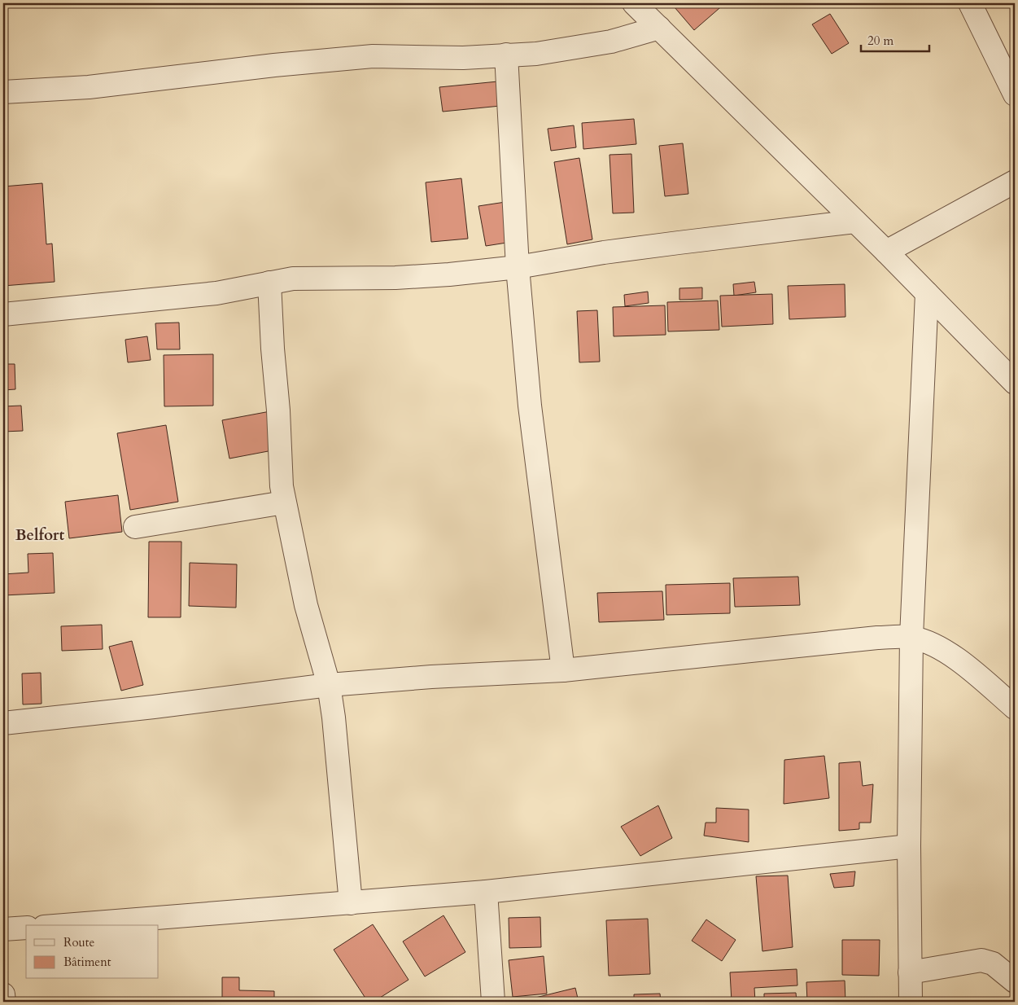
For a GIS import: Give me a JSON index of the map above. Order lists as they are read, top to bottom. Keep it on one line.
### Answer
{"districts":["Belfort"],"legend":["Route","Bâtiment"],"scale_bar":"20 m"}
